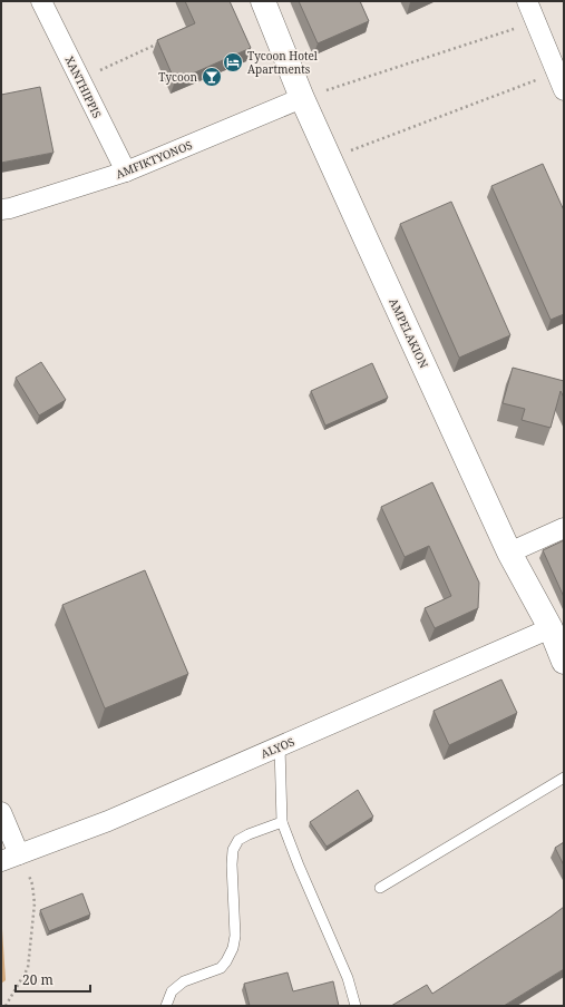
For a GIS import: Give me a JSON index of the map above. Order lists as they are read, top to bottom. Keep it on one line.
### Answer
{"streets":{"street":["XANTHIPPIS","AMFIKTYONOS","AMPELAKION","ALYOS"]},"crossings":[["XANTHIPPIS","AMFIKTYONOS"],["AMFIKTYONOS","AMPELAKION"],["AMPELAKION","ALYOS"]],"places":{"hotel":["Tycoon Hotel Apartments"],"bar":["Tycoon"]},"scale_bar":"20 m"}
